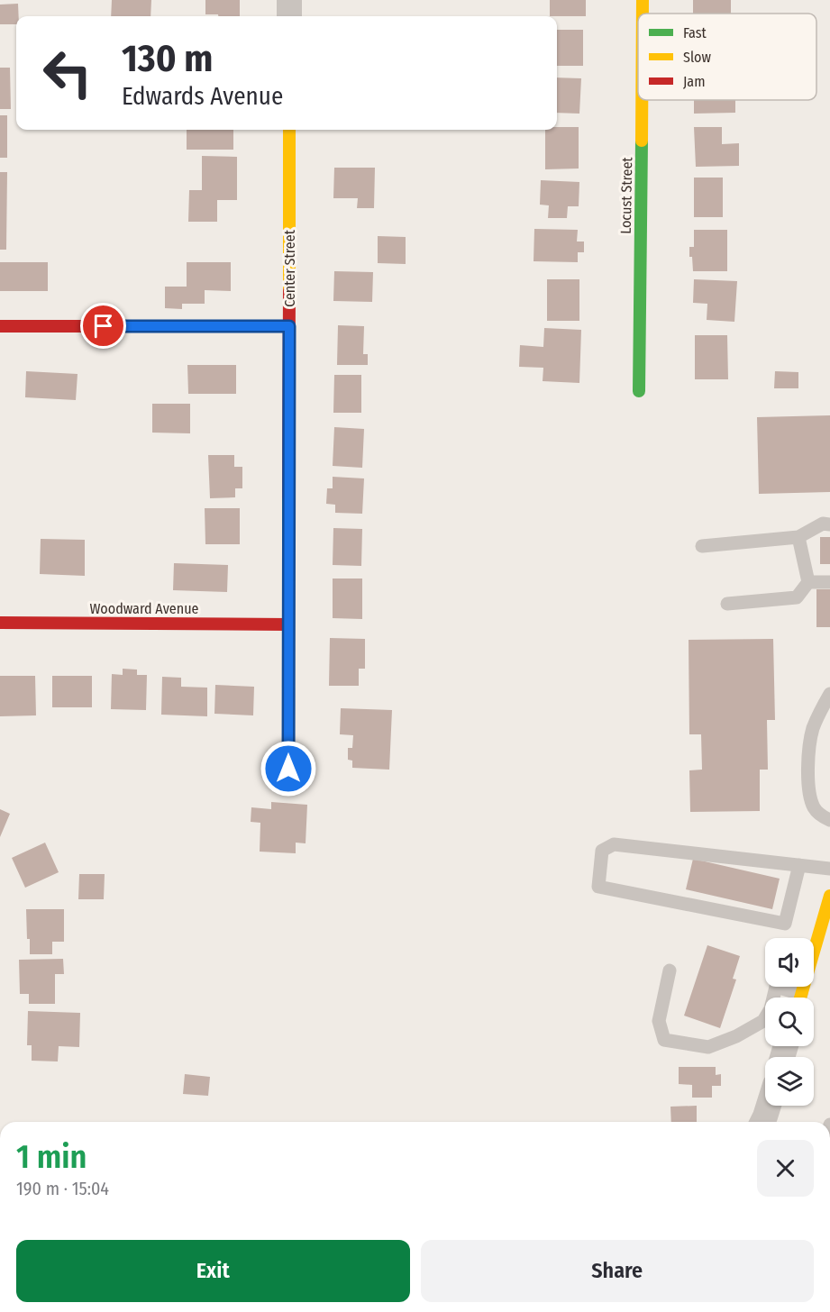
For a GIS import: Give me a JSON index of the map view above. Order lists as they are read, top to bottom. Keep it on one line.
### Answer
{"streets":{"street":["Locust Street","Center Street","Woodward Avenue"]},"crossings":[["Center Street","Woodward Avenue"]],"legend":["Fast","Slow","Jam"],"page":{"turn":["130 m","Edwards Avenue"],"heading":["1 min","190 m · 15:04"],"buttons":["Exit","Share"]}}
